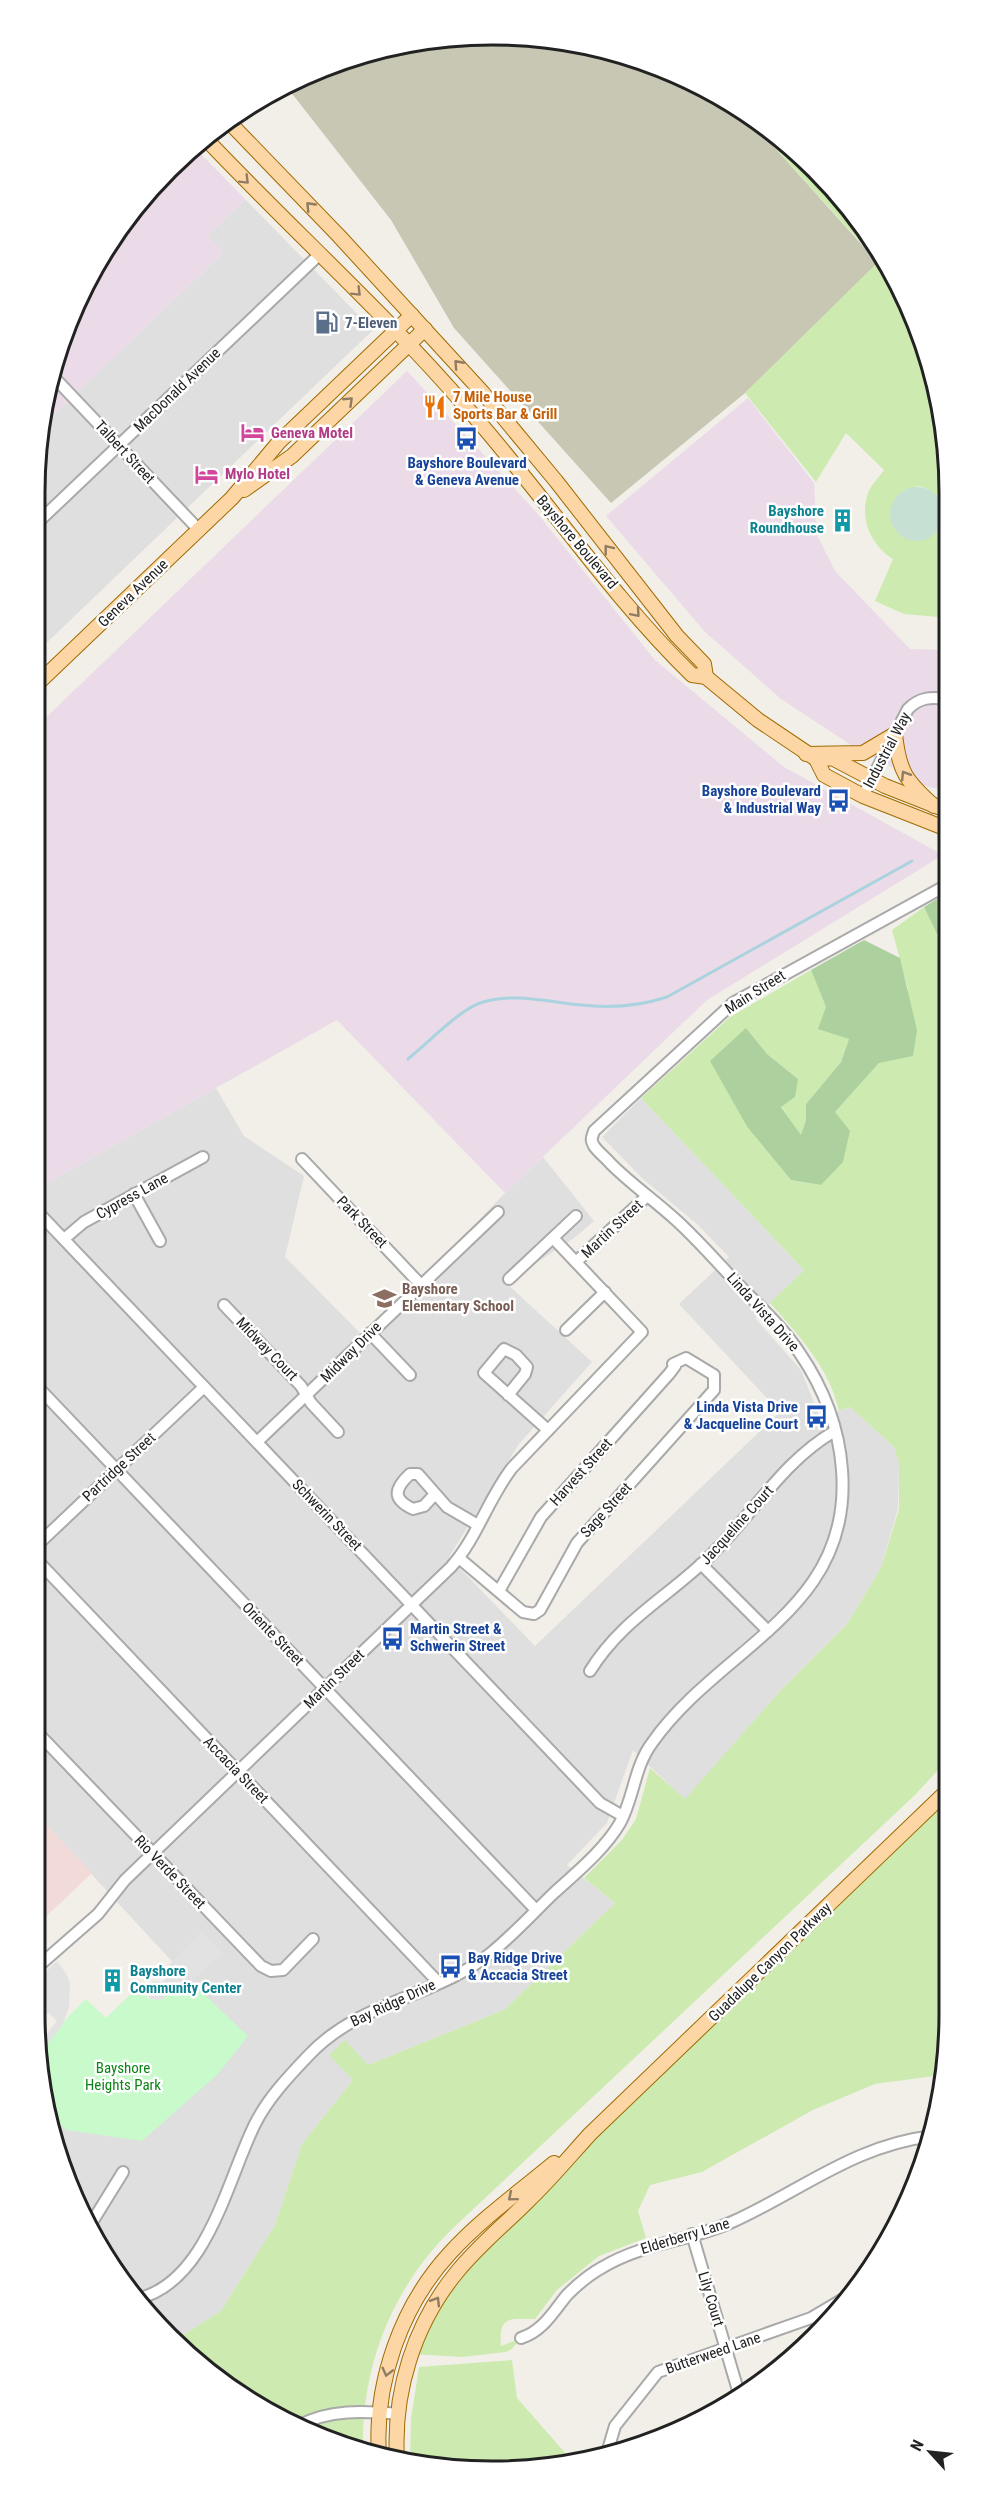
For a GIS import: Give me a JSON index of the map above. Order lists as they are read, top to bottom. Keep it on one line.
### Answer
{"streets":{"main road":["Bayshore Boulevard","Geneva Avenue","Guadalupe Canyon Parkway"],"street":["MacDonald Avenue","Talbert Street","Industrial Way","Main Street","Cypress Lane","Park Street","Martin Street","Linda Vista Drive","Midway Court","Midway Drive","Partridge Street","Harvest Street","Sage Street","Schwerin Street","Jacqueline Court","Oriente Street","Accacia Street","Rio Verde Street","Bay Ridge Drive","Elderberry Lane","Lily Court","Butterweed Lane"]},"crossings":[["MacDonald Avenue","Talbert Street"],["MacDonald Avenue","Bayshore Boulevard"],["Talbert Street","Geneva Avenue"],["Bayshore Boulevard","Geneva Avenue"],["Bayshore Boulevard","Industrial Way"],["Main Street","Linda Vista Drive"],["Cypress Lane","Schwerin Street"],["Park Street","Midway Drive"],["Martin Street","Linda Vista Drive"],["Martin Street","Sage Street"],["Martin Street","Schwerin Street"],["Martin Street","Oriente Street"],["Martin Street","Accacia Street"],["Martin Street","Rio Verde Street"],["Linda Vista Drive","Schwerin Street"],["Linda Vista Drive","Jacqueline Court"],["Linda Vista Drive","Bay Ridge Drive"],["Midway Court","Midway Drive"],["Midway Drive","Schwerin Street"],["Partridge Street","Schwerin Street"],["Partridge Street","Oriente Street"],["Harvest Street","Sage Street"],["Schwerin Street","Bay Ridge Drive"],["Oriente Street","Bay Ridge Drive"],["Accacia Street","Bay Ridge Drive"],["Elderberry Lane","Lily Court"],["Lily Court","Butterweed Lane"]],"parks":["Bayshore Heights Park"],"places":{"fuel station":["7-Eleven"],"restaurant":["7 Mile House Sports Bar & Grill"],"hotel":["Geneva Motel","Mylo Hotel"],"bus stop":["Bayshore Boulevard & Geneva Avenue","Bayshore Boulevard & Industrial Way","Linda Vista Drive & Jacqueline Court","Martin Street & Schwerin Street","Bay Ridge Drive & Accacia Street"],"building":["Bayshore Roundhouse","Bayshore Community Center"],"school or university":["Bayshore Elementary School"]},"north":"top left"}
